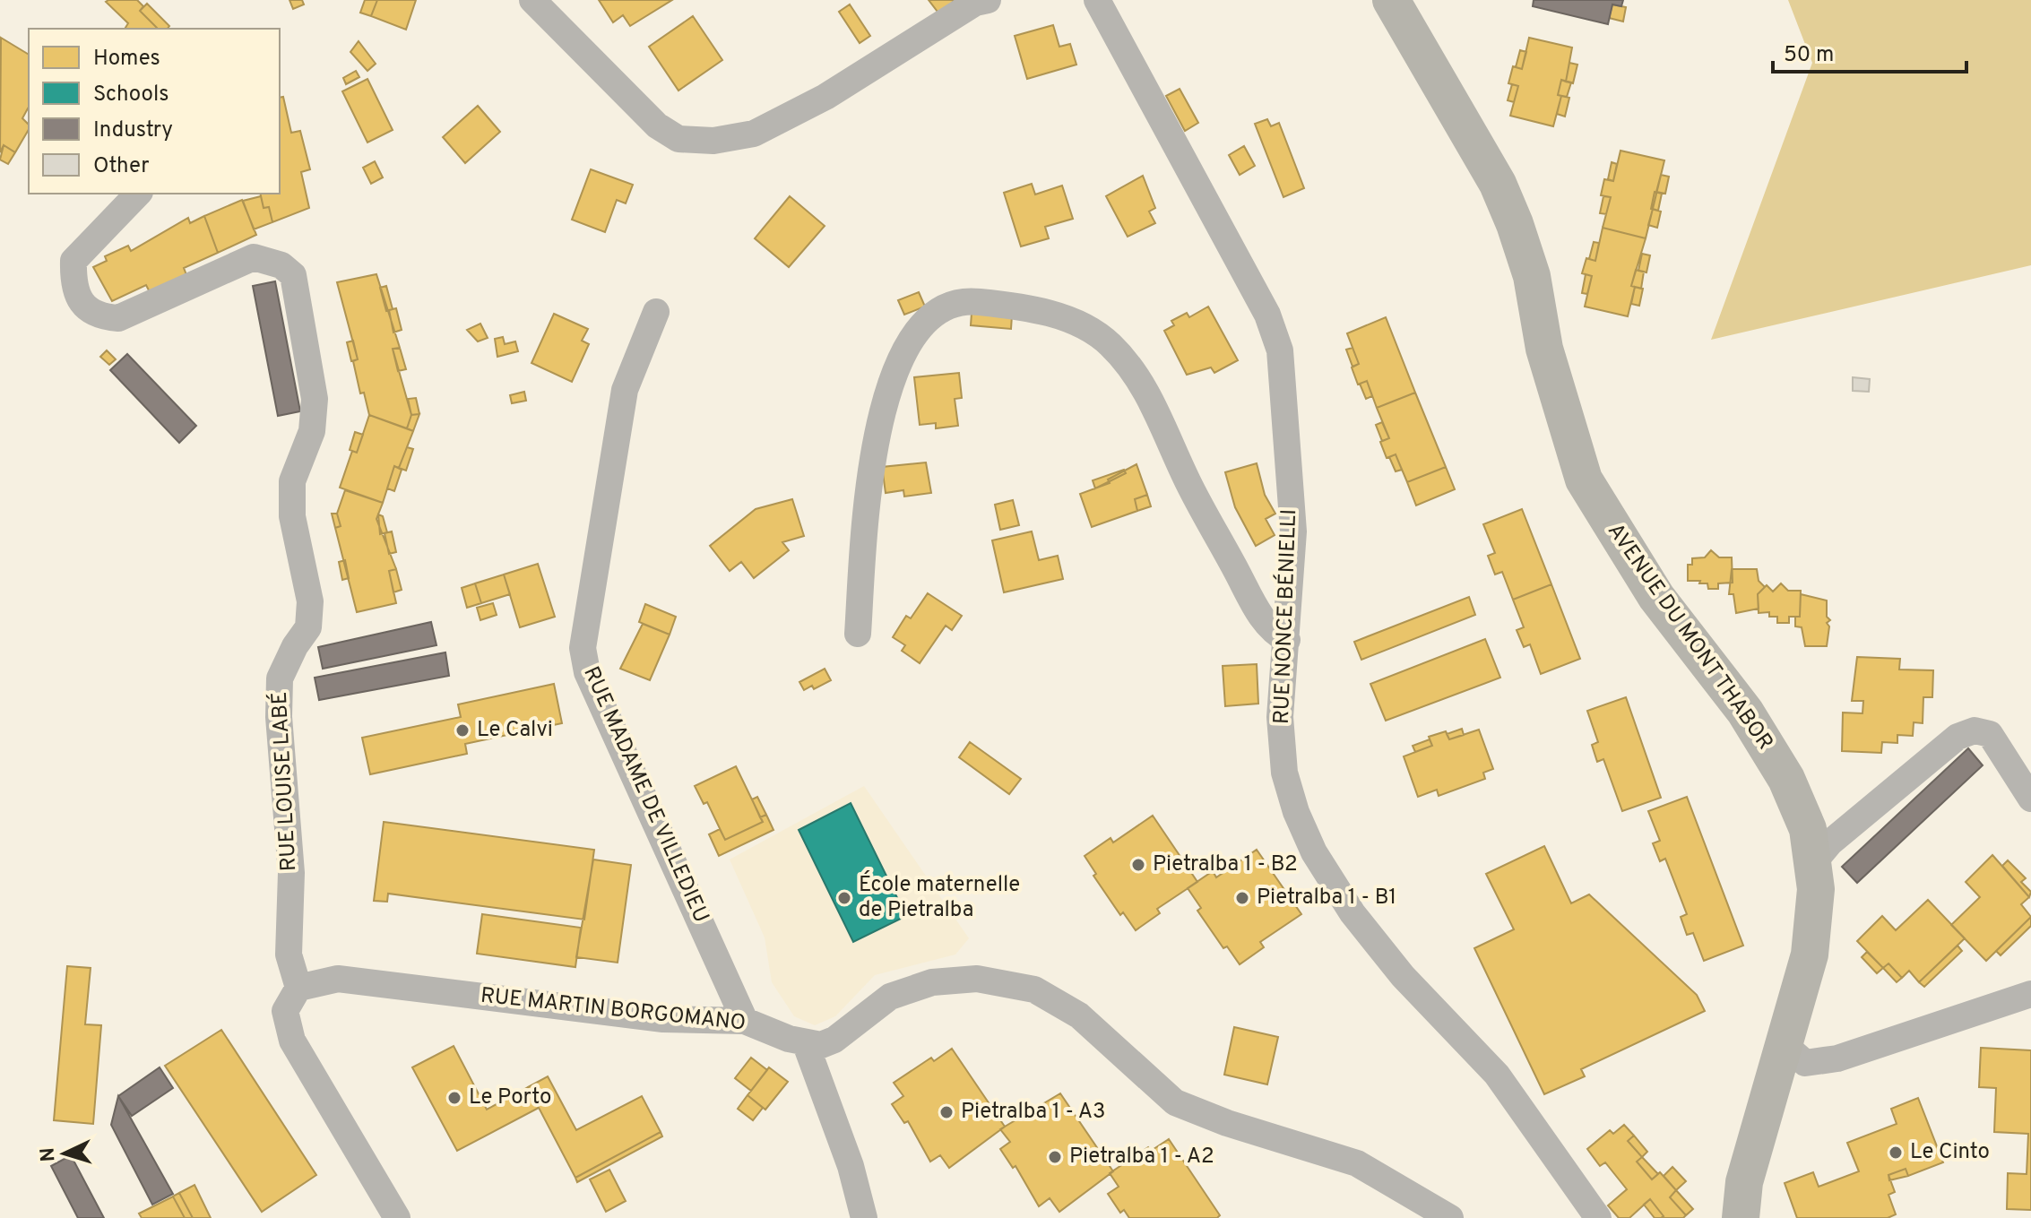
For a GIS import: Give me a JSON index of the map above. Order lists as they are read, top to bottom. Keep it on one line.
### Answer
{"streets":{"street":["RUE NONCE BÉNIELLI","AVENUE DU MONT THABOR","RUE LOUISE LABÉ","RUE MADAME DE VILLEDIEU","RUE MARTIN BORGOMANO"]},"crossings":[["RUE LOUISE LABÉ","RUE MARTIN BORGOMANO"],["RUE MADAME DE VILLEDIEU","RUE MARTIN BORGOMANO"]],"places":["Le Calvi","Pietralba 1 - B2","École maternelle de Pietralba","Pietralba 1 - B1","Le Porto","Pietralba 1 - A3","Le Cinto","Pietralba 1 - A2"],"legend":["Homes","Schools","Industry","Other"],"scale_bar":"50 m","north":"left"}
